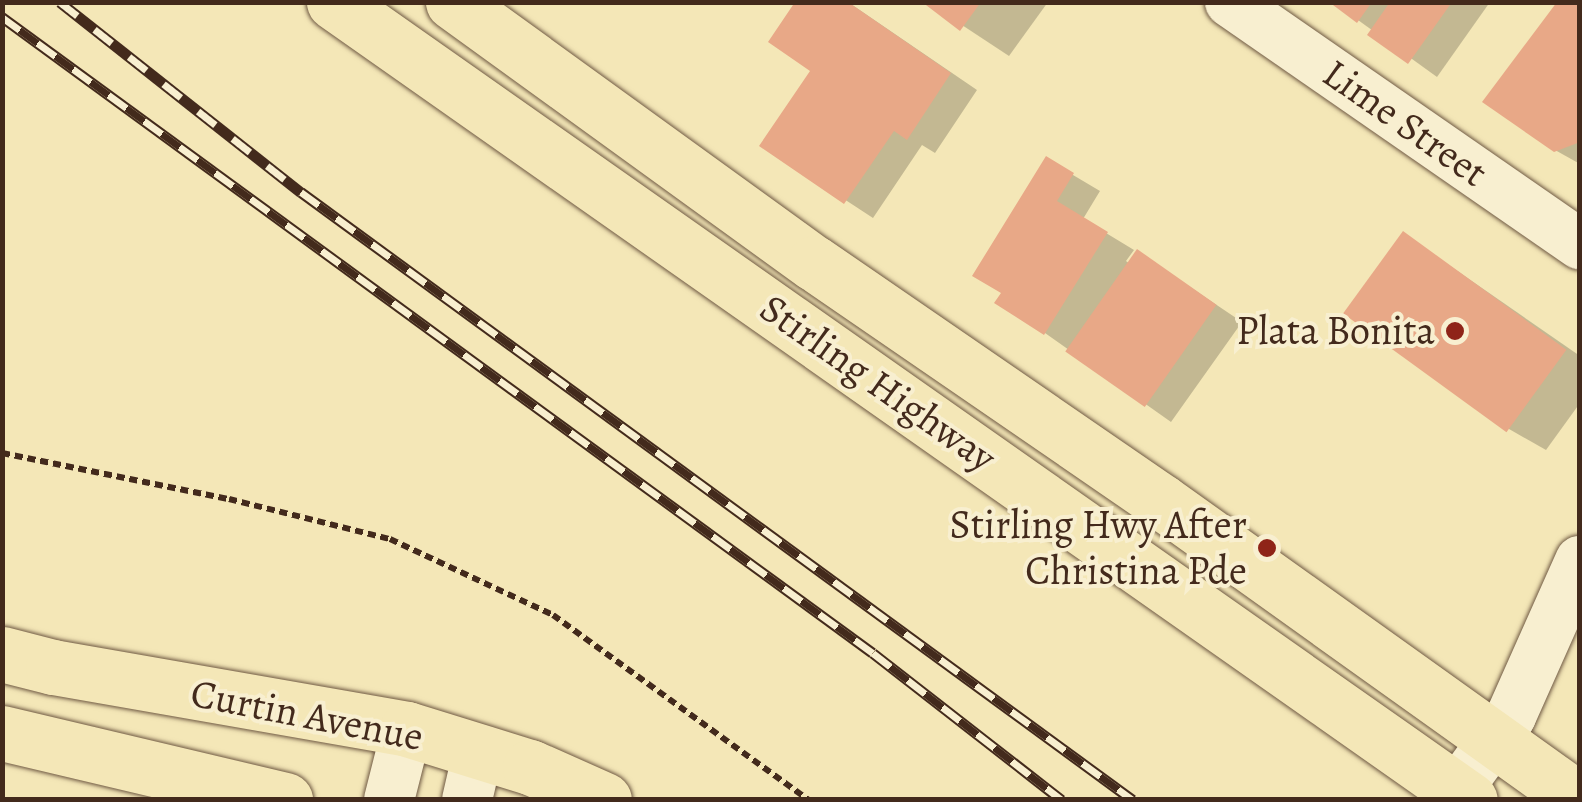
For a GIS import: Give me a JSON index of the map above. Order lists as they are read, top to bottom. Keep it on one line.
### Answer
{"streets":{"main road":["Stirling Highway","Curtin Avenue"],"street":["Lime Street"]},"places":["Plata Bonita","Stirling Hwy After Christina Pde"]}
